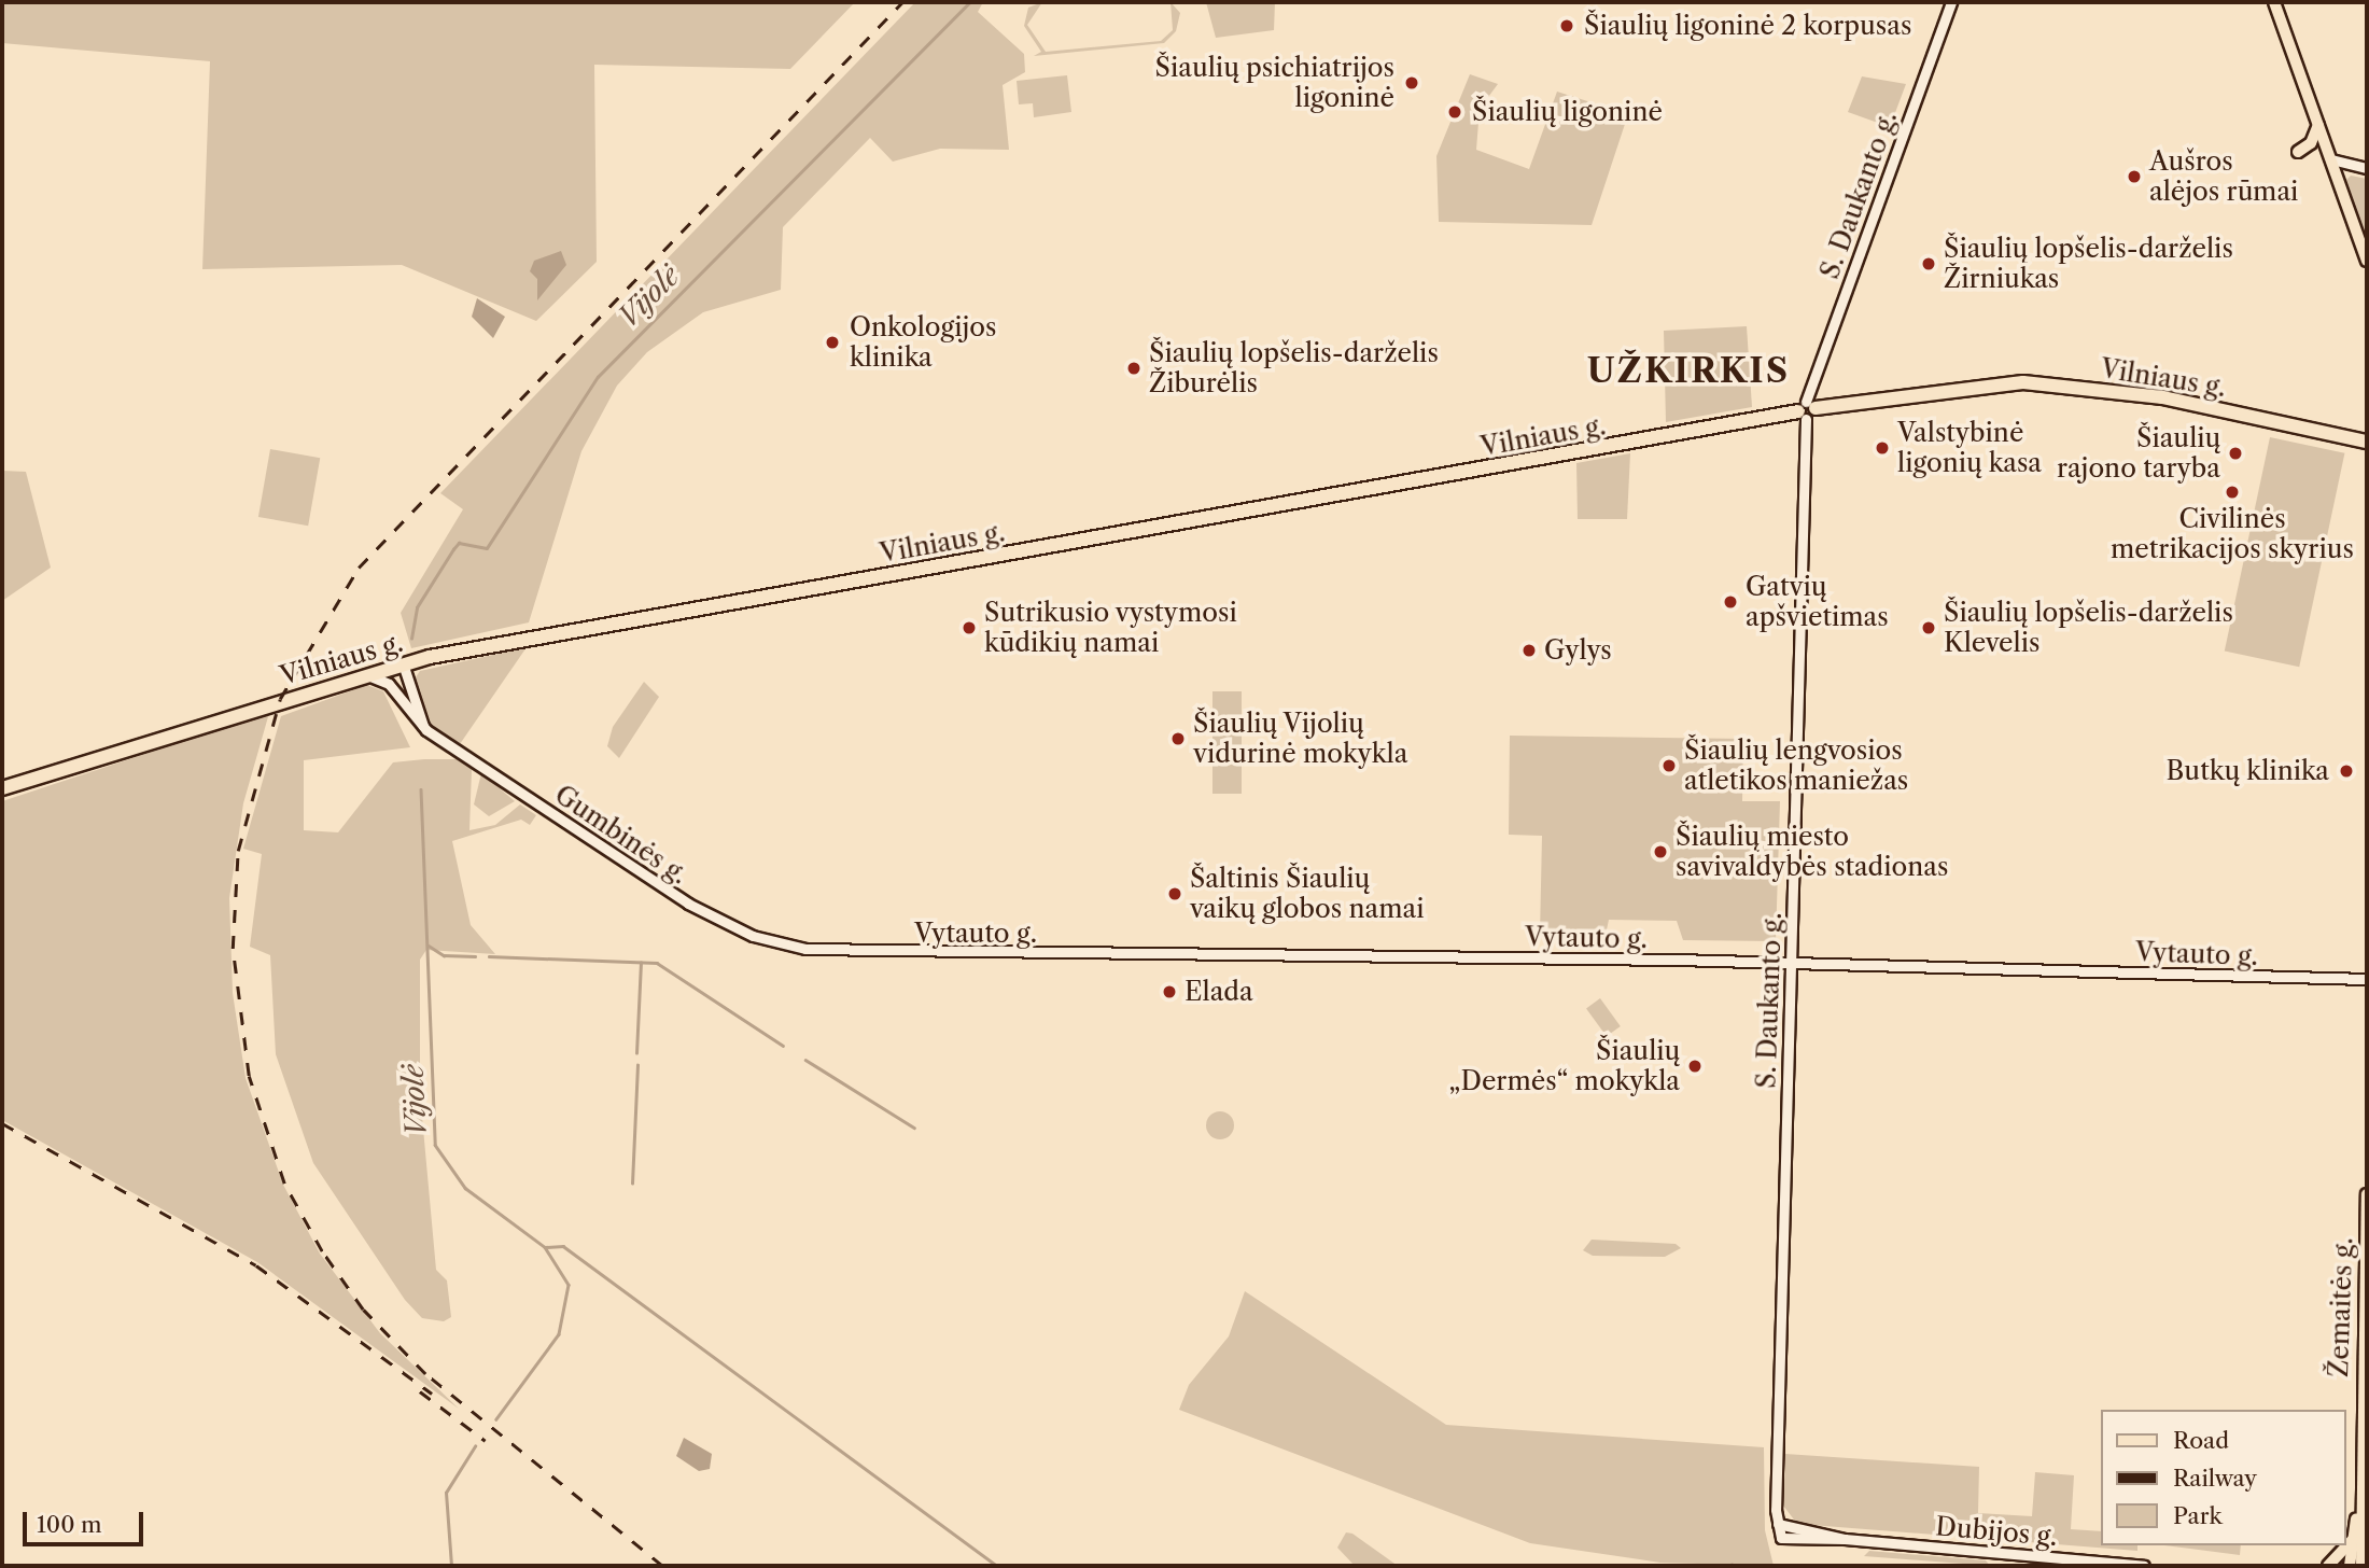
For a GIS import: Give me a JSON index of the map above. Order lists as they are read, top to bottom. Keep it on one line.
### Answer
{"streets":{"highway":["Vilniaus g."],"main road":["S. Daukanto g.","Gumbinės g.","Vytauto g.","Žemaitės g.","Dubijos g."]},"crossings":[["S. Daukanto g.","Vilniaus g."],["S. Daukanto g.","Vytauto g."],["S. Daukanto g.","Dubijos g."],["Vilniaus g.","Gumbinės g."],["Gumbinės g.","Vytauto g."]],"districts":["UŽKIRKIS"],"water":["Vijolė"],"places":["Šiaulių ligoninė 2 korpusas","Šiaulių psichiatrijos ligoninė","Šiaulių ligoninė","Aušros alėjos rūmai","Šiaulių lopšelis-darželis Žirniukas","Onkologijos klinika","Šiaulių lopšelis-darželis Žiburėlis","Valstybinė ligonių kasa","Šiaulių rajono taryba","Civilinės metrikacijos skyrius","Gatvių apšvietimas","Sutrikusio vystymosi kūdikių namai","Šiaulių lopšelis-darželis Klevelis","Gylys","Šiaulių Vijolių vidurinė mokykla","Šiaulių lengvosios atletikos maniežas","Butkų klinika","Šiaulių miesto savivaldybės stadionas","Šaltinis Šiaulių vaikų globos namai","Elada","Šiaulių „Dermės“ mokykla"],"legend":["Road","Railway","Park"],"scale_bar":"100 m"}
